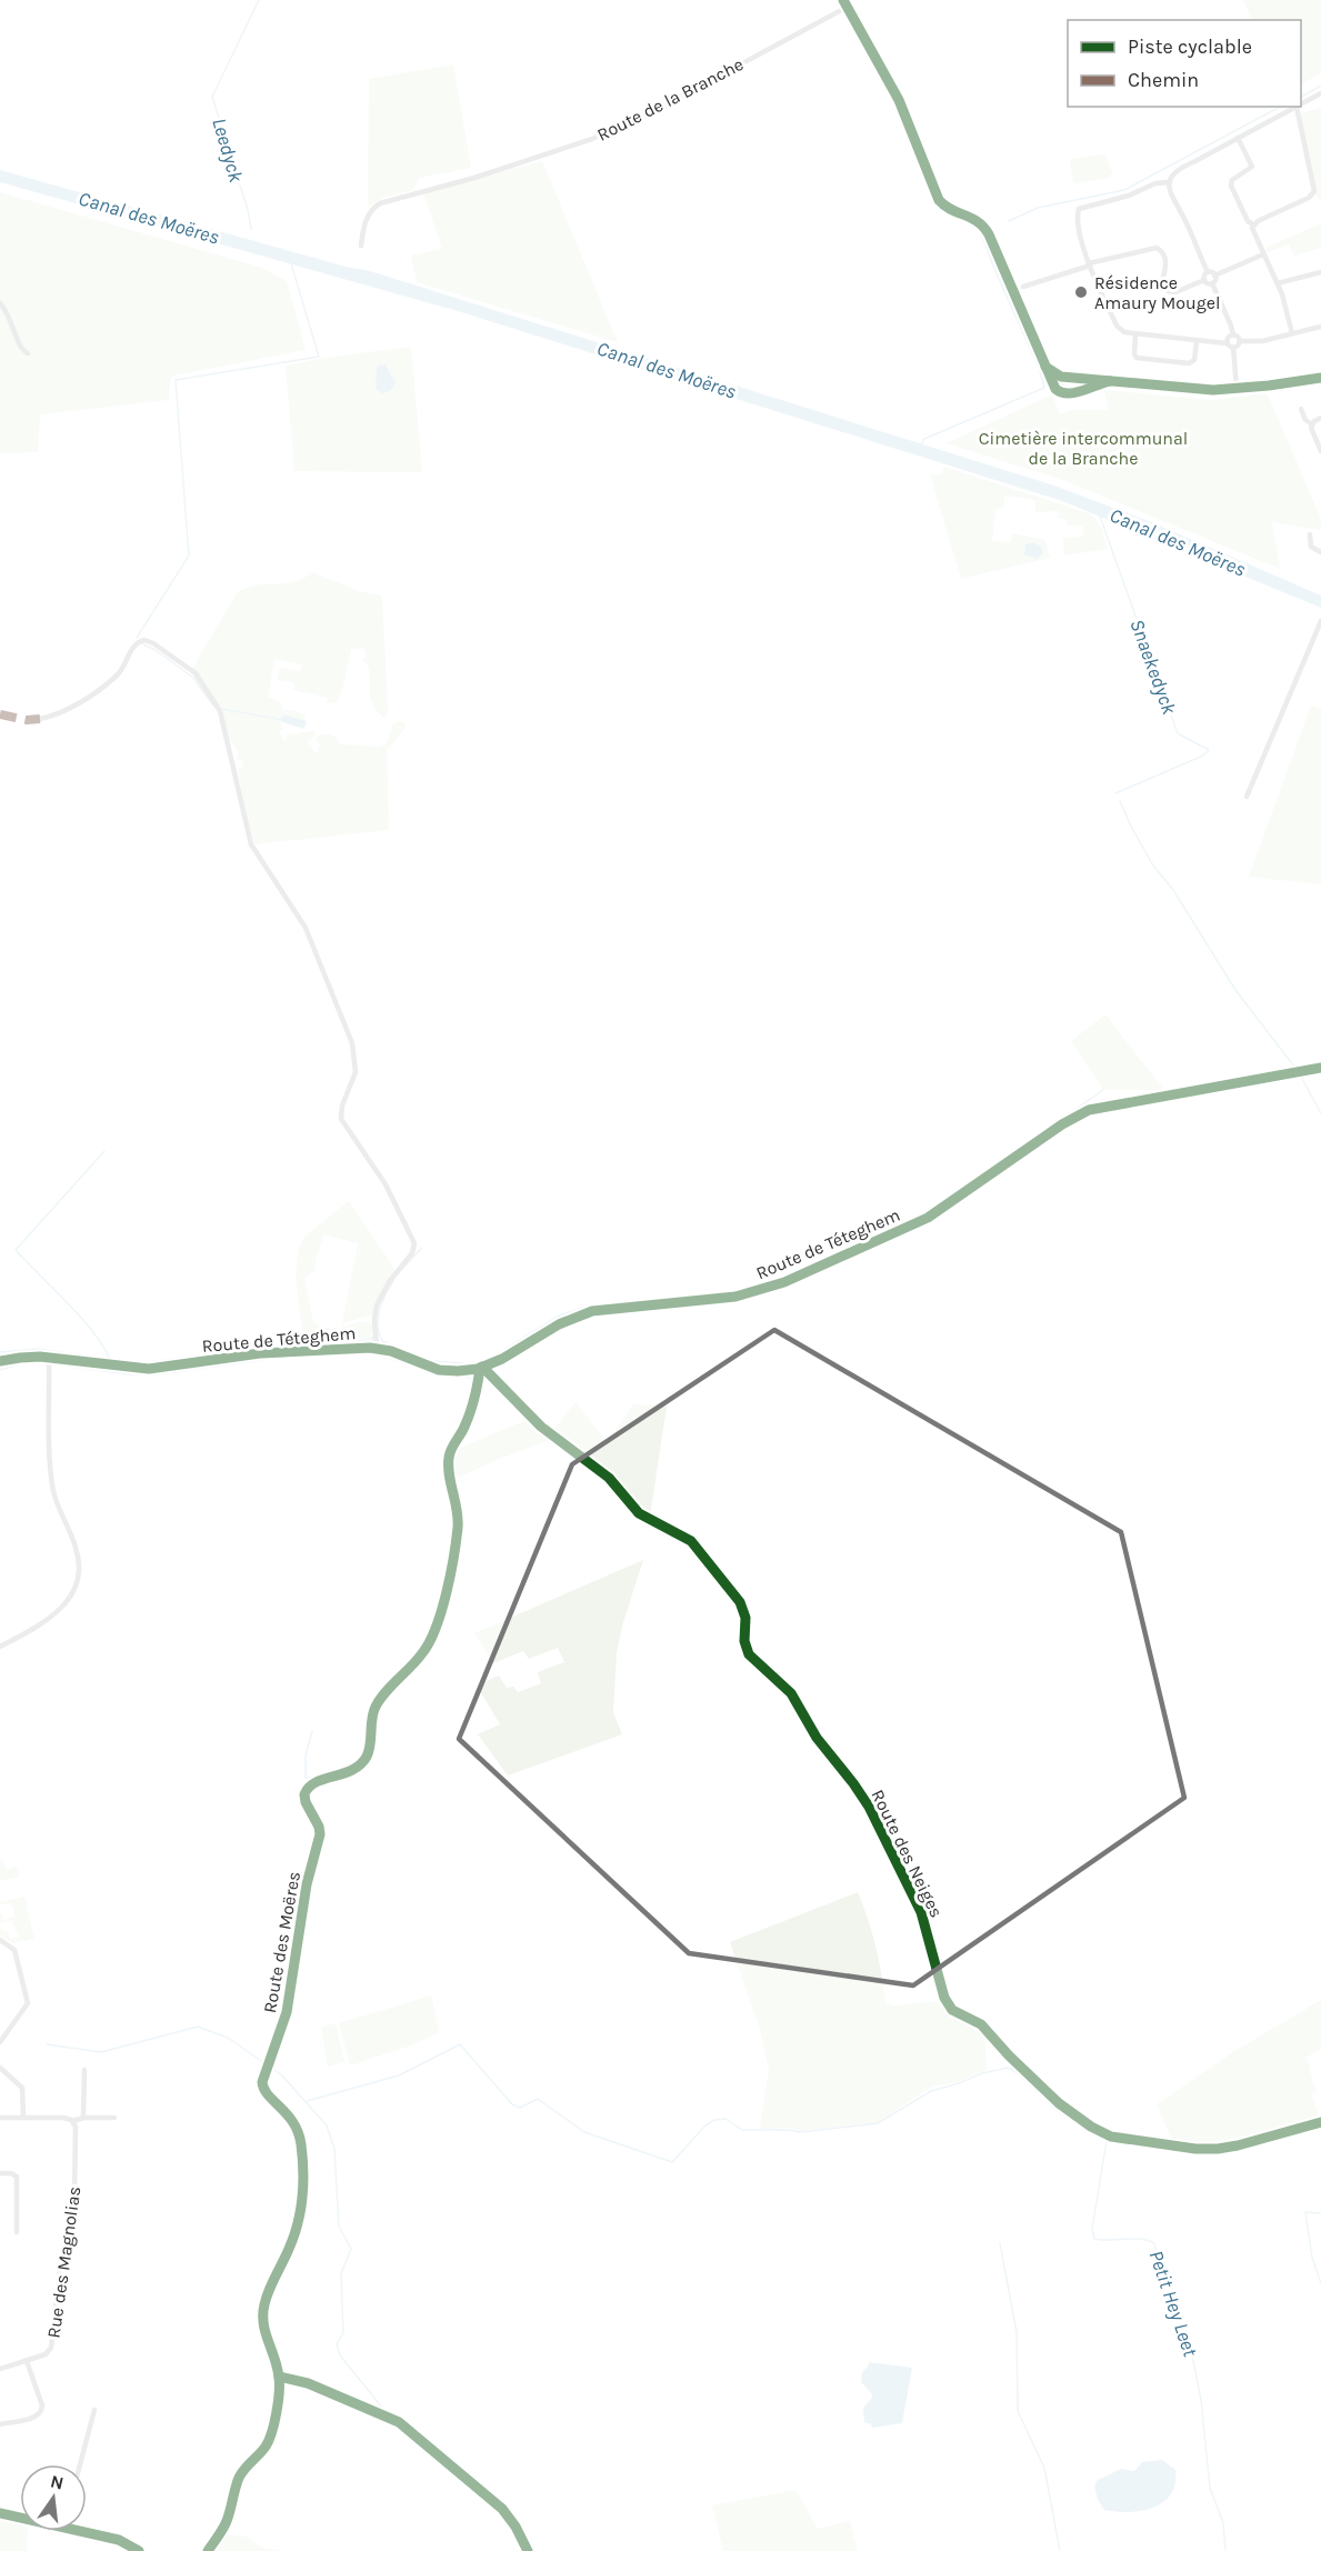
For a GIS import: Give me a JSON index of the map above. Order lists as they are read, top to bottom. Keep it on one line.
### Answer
{"streets":{"main road":["Route de Téteghem"],"street":["Route de la Branche","Route des Neiges","Route des Moëres","Rue des Magnolias"]},"crossings":[["Route de Téteghem","Route des Neiges"],["Route de Téteghem","Route des Moëres"],["Route des Neiges","Route des Moëres"]],"water":["Leedyck","Canal des Moëres","Snaekedyck","Petit Hey Leet"],"parks":["Cimetière intercommunal de la Branche"],"places":["Résidence Amaury Mougel"],"legend":["Piste cyclable","Chemin"],"north":"top"}
